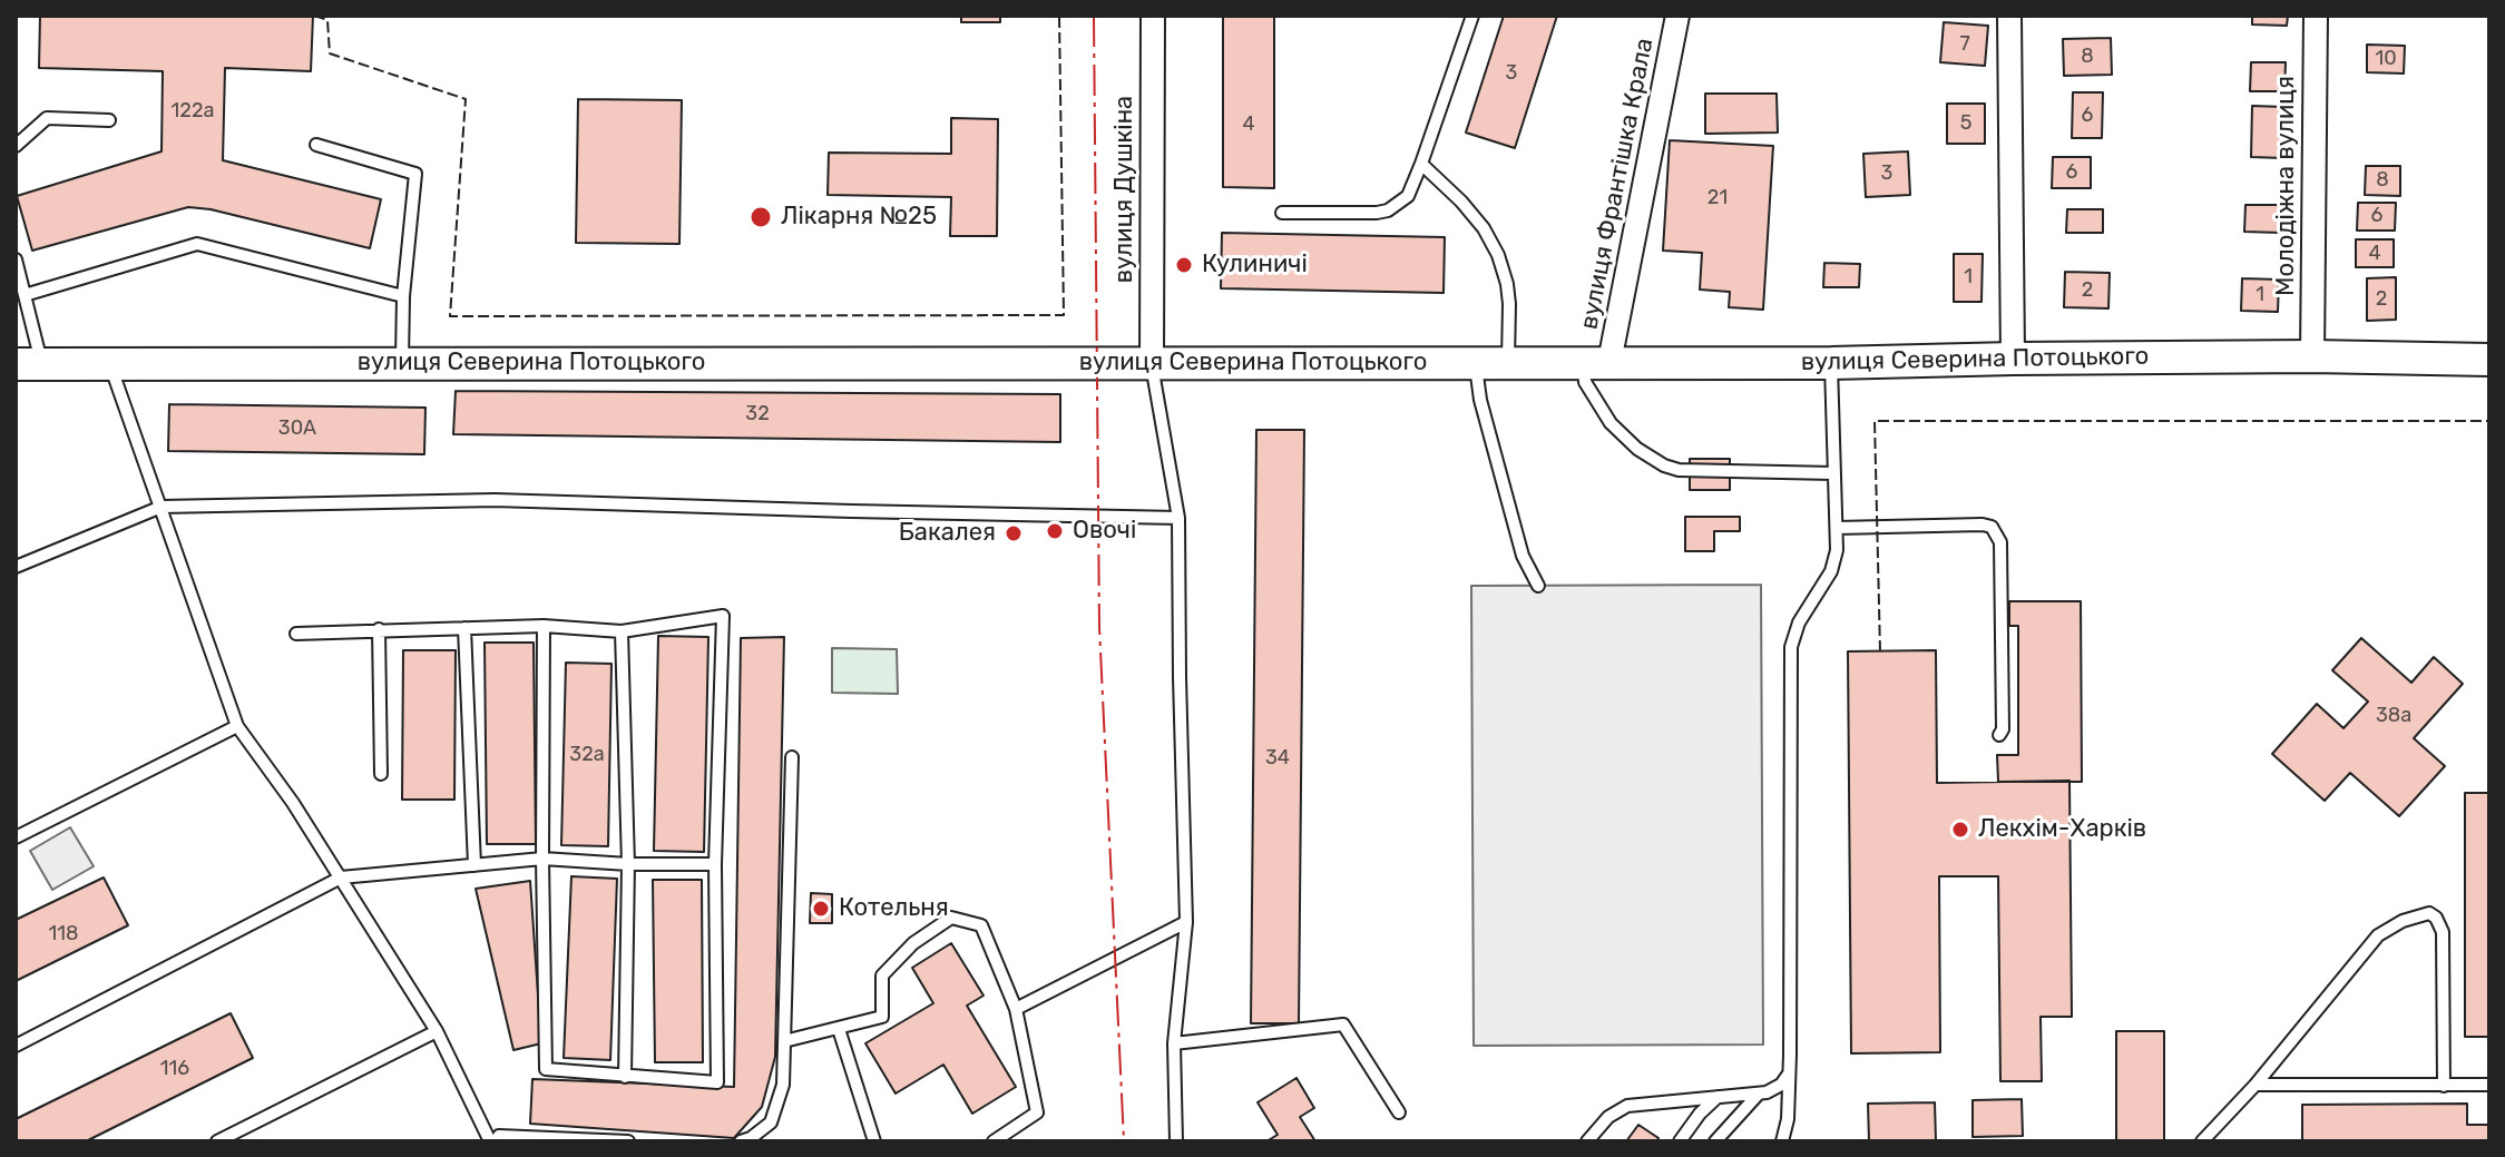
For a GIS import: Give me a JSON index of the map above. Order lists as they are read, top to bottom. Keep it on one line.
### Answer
{"streets":{"street":["вулиця Франтішка Крала","Молодіжна вулиця","вулиця Душкіна","вулиця Северина Потоцького"]},"crossings":[["вулиця Франтішка Крала","вулиця Северина Потоцького"],["Молодіжна вулиця","вулиця Северина Потоцького"],["вулиця Душкіна","вулиця Северина Потоцького"]],"places":["Лікарня №25","Кулиничі","Овочі","Бакалея","Лекхім-Харків","Котельня"],"house_numbers":["7","8","10","3","122а","6","5","4","6","3","8","21","6","4","1","2","1","2","32","30А","38а","32а","34","118","116"]}
